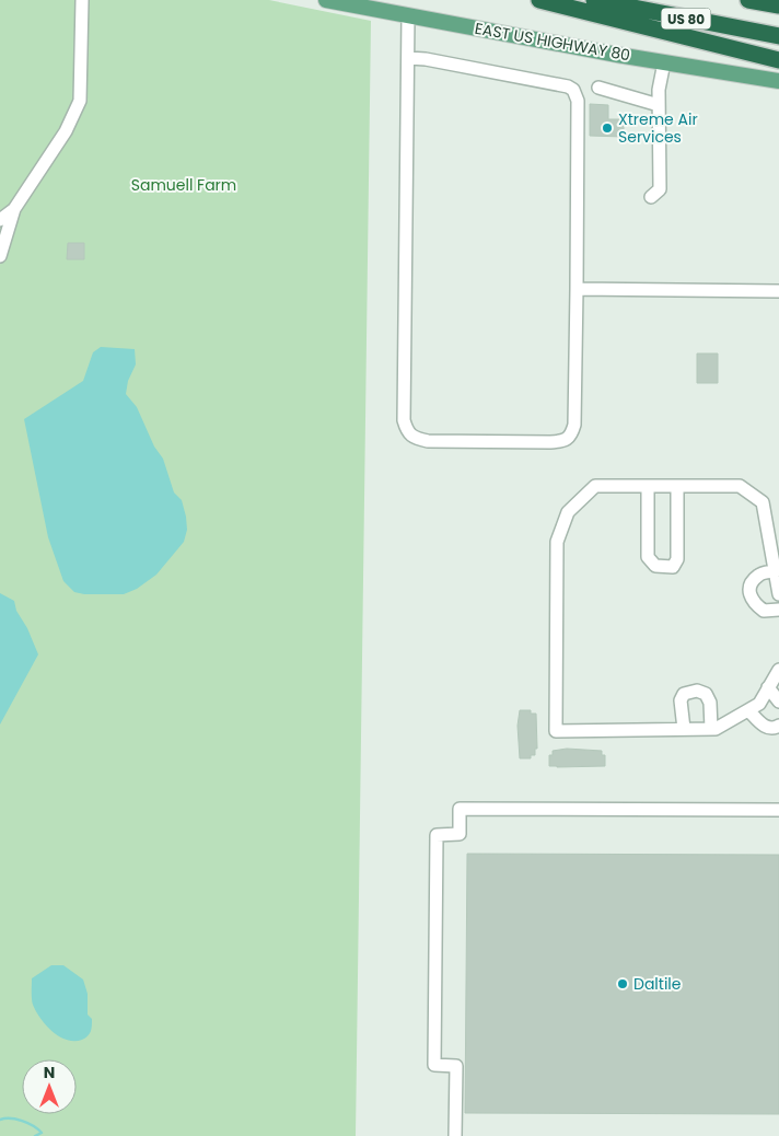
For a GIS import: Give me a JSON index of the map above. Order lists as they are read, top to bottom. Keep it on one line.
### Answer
{"streets":{"highway":["US 80"],"main road":["EAST US HIGHWAY 80"]},"parks":["Samuell Farm"],"places":["Xtreme Air Services","Daltile"],"north":"top"}
